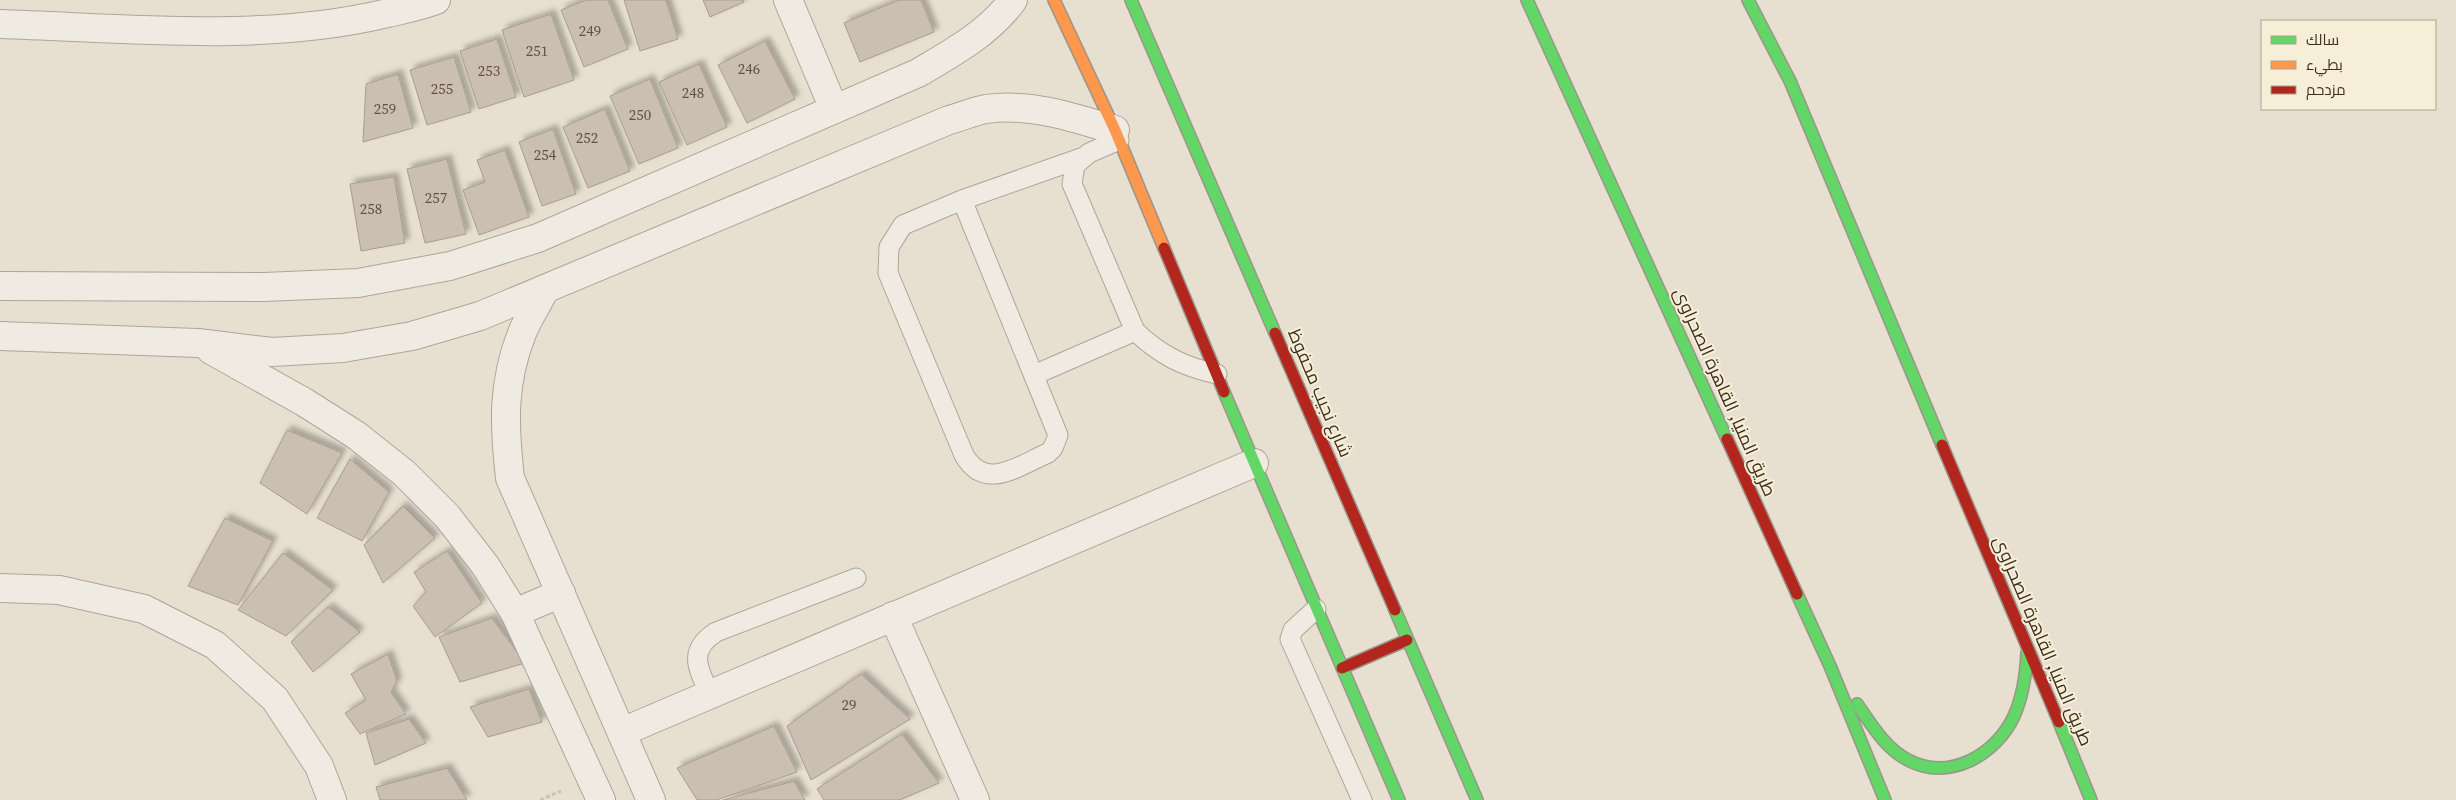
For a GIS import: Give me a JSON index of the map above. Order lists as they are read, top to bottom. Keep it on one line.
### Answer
{"streets":{"main road":["طريق المنيا, القاهرة الصحراوى","شارع نجيب محفوظ"]},"house_numbers":["249","251","246","253","255","248","259","250","252","254","257","258","29"],"legend":["سالك","بطيء","مزدحم"]}
